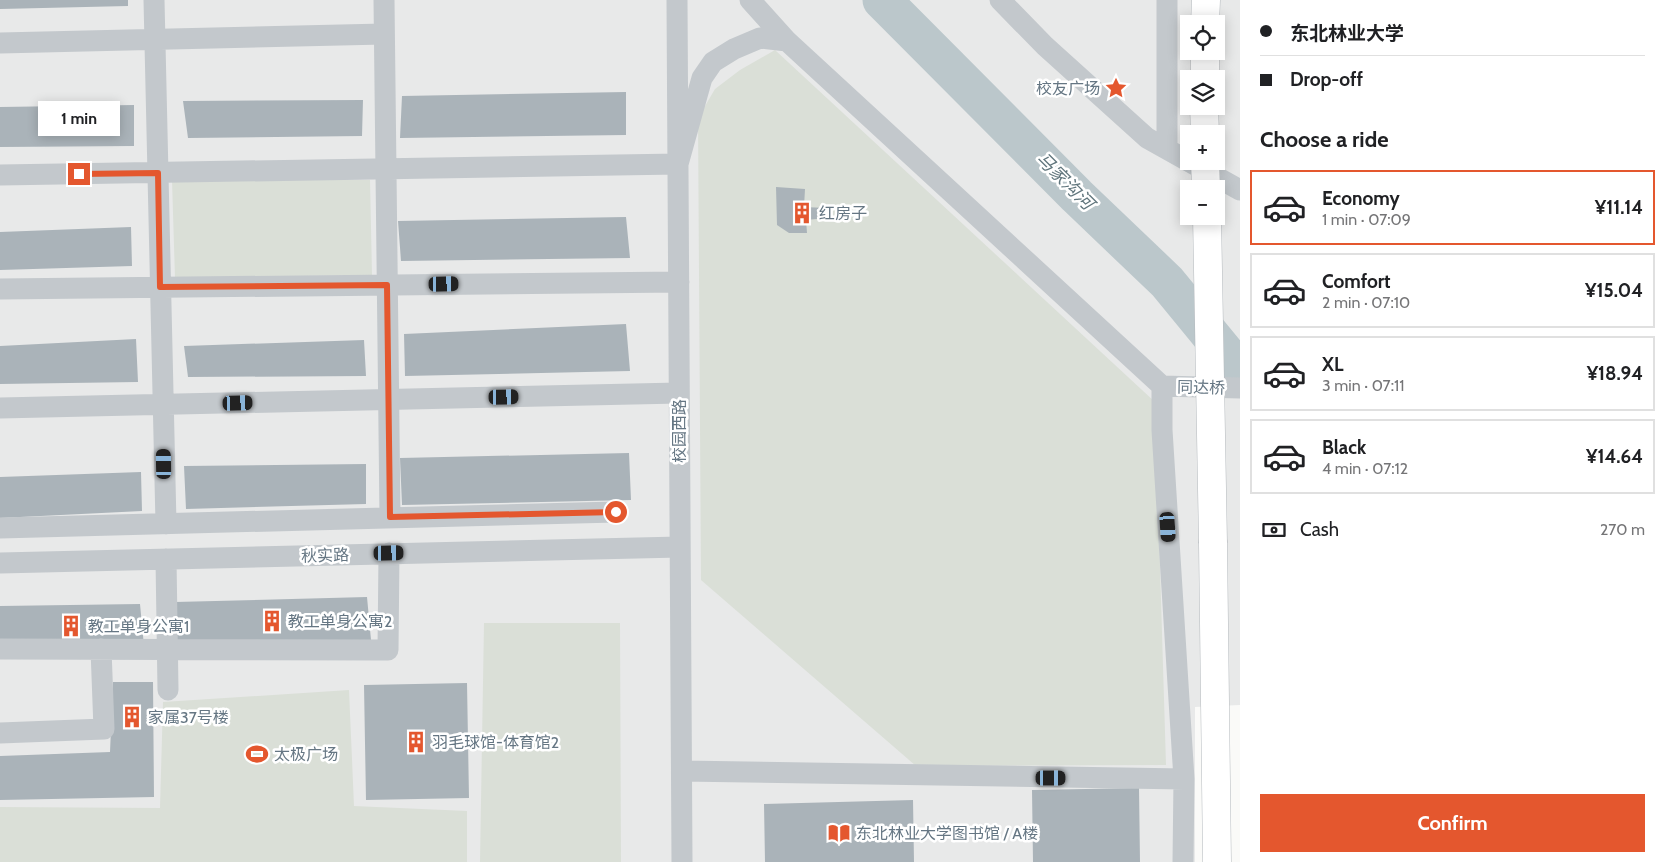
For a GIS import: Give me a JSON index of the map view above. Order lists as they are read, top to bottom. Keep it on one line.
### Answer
{"streets":{"street":["同达桥","校园西路","秋实路"]},"crossings":[["校园西路","秋实路"]],"water":["马家沟河"],"places":{"place":["校友广场"],"building":["红房子","教工单身公寓2","教工单身公寓1","家属37号楼","羽毛球馆-体育馆2"],"sports":["太极广场"],"library":["东北林业大学图书馆 / A楼"]},"page":{"banner":["东北林业大学","Drop-off"],"map_buttons":["+","−"],"bubble":"1 min","heading":"Choose a ride","list":[{"name":"Economy","note":"1 min · 07:09","value":"¥11.14"},{"name":"Comfort","note":"2 min · 07:10","value":"¥15.04"},{"name":"XL","note":"3 min · 07:11","value":"¥18.94"},{"name":"Black","note":"4 min · 07:12","value":"¥14.64"}],"pay":["Cash","270 m"],"buttons":"Confirm"}}
